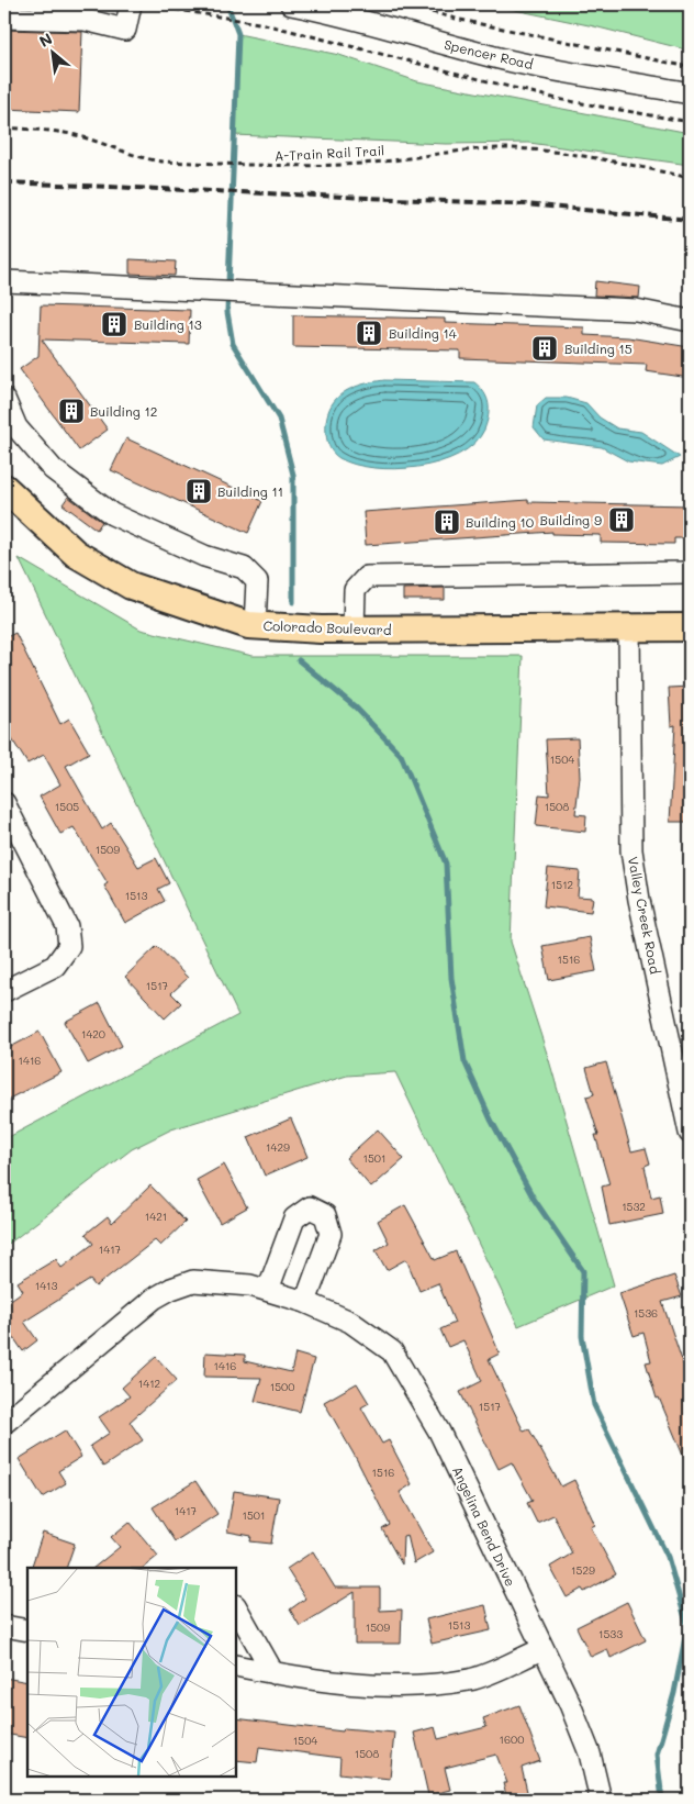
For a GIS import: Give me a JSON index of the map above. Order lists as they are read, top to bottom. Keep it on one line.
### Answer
{"streets":{"main road":["Colorado Boulevard"],"street":["Spencer Road","Valley Creek Road","Angelina Bend Drive"],"path":["A-Train Rail Trail"]},"crossings":[["Colorado Boulevard","Valley Creek Road"]],"places":{"building":["Building 13","Building 14","Building 15","Building 12","Building 11","Building 9","Building 10"]},"house_numbers":["1504","1505","1508","1509","1512","1513","1516","1517","1420","1416","1429","1501","1532","1421","1417","1413","1536","1416","1412","1500","1517","1516","1417","1501","1529","1513","1509","1533","1600","1504","1508"],"north":"top left"}
